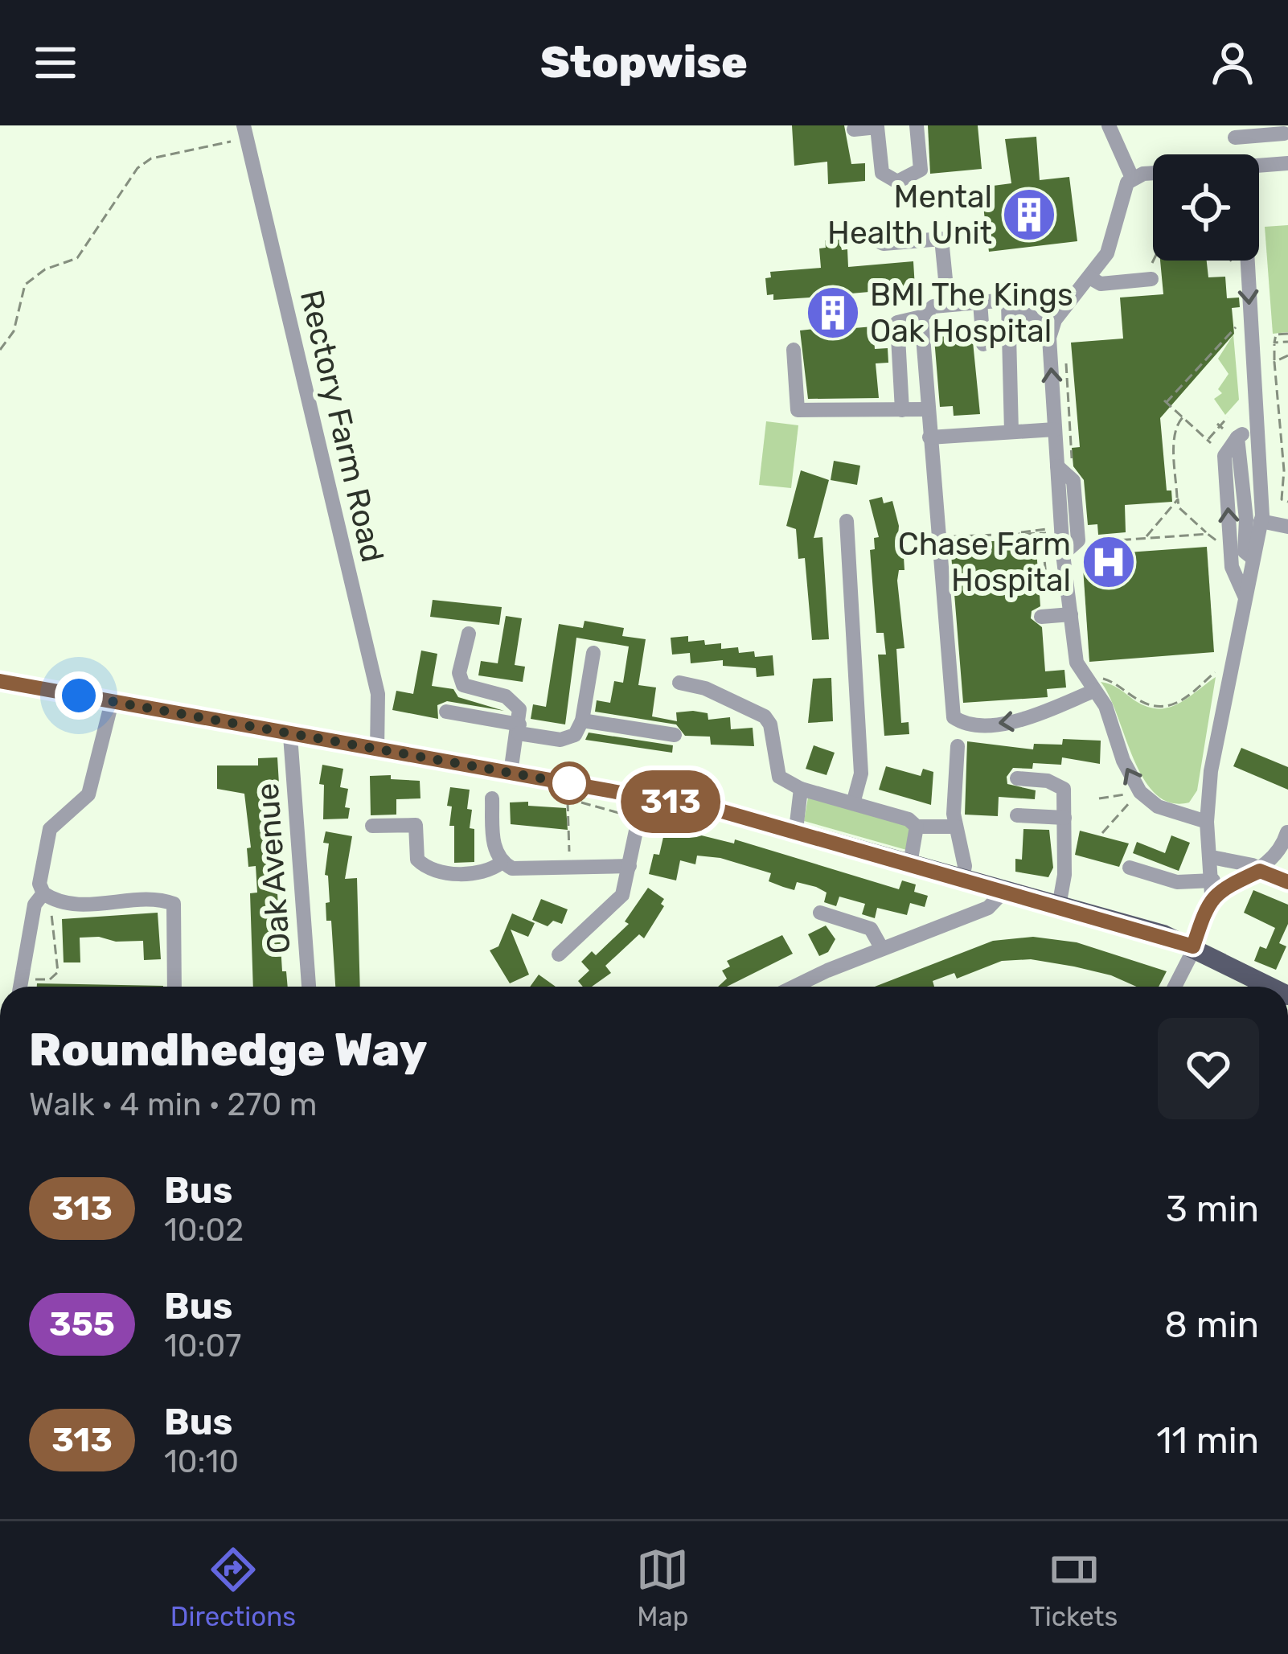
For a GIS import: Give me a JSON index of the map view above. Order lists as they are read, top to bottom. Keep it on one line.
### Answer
{"streets":{"street":["Rectory Farm Road","Oak Avenue"]},"places":{"building":["Mental Health Unit","BMI The Kings Oak Hospital"],"hospital":["Chase Farm Hospital"]},"lines":["bus line 313"],"page":{"header":"Stopwise","on_map":"313","heading":["Roundhedge Way","Walk · 4 min · 270 m"],"list":[{"mark":"313","name":"Bus","note":"10:02","value":"3 min"},{"mark":"355","name":"Bus","note":"10:07","value":"8 min"},{"mark":"313","name":"Bus","note":"10:10","value":"11 min"}],"tabs":["Directions","Map","Tickets"]}}
